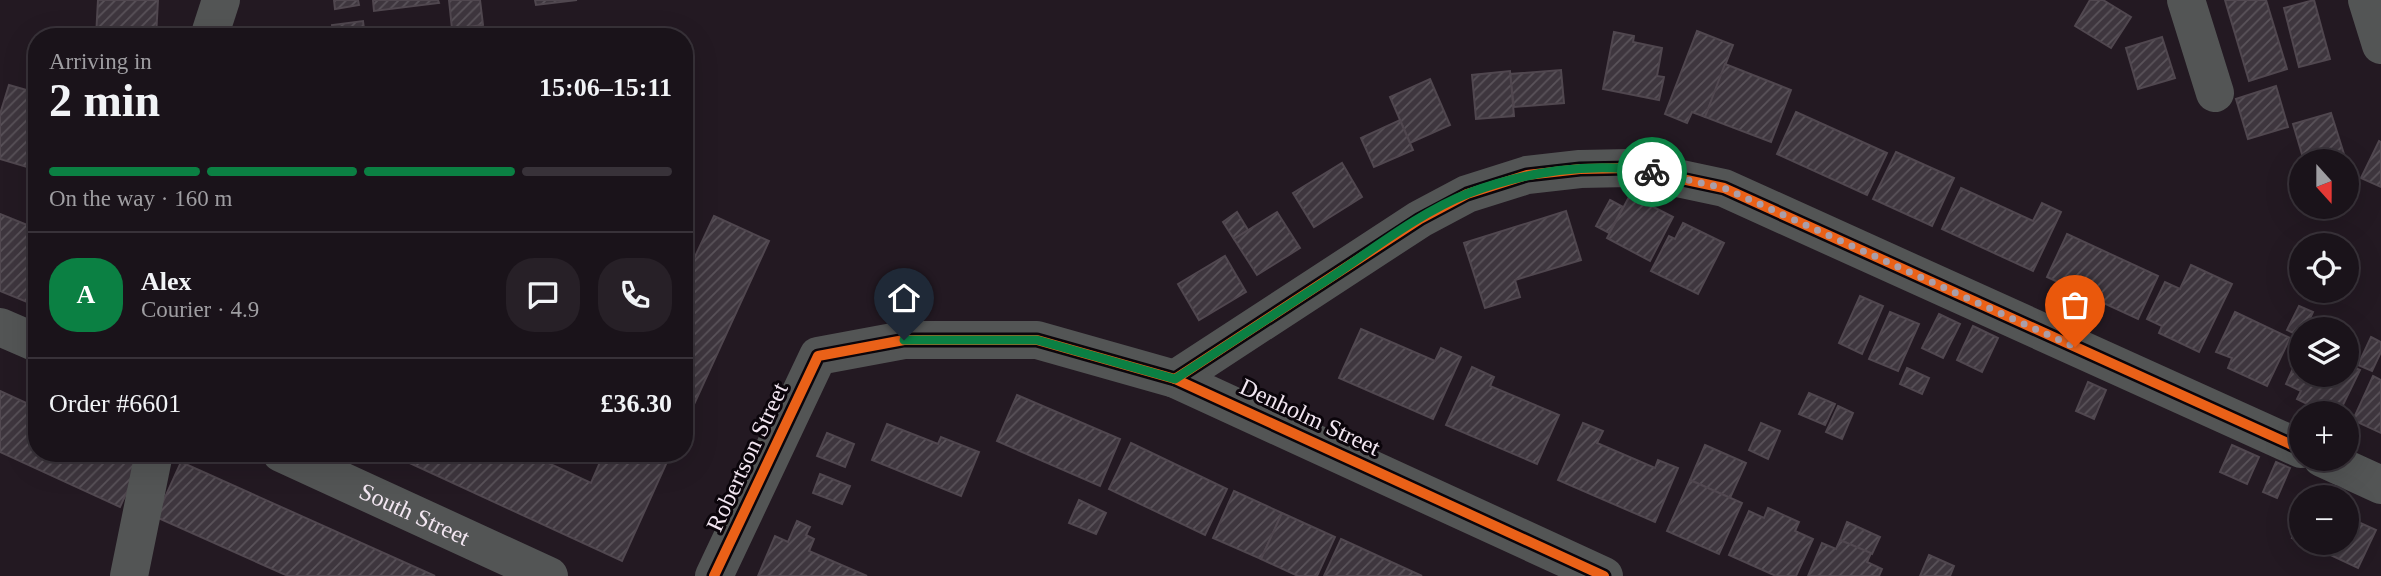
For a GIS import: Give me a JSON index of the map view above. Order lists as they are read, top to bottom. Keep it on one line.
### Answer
{"streets":{"street":["Denholm Street","Robertson Street","South Street"]},"crossings":[["Denholm Street","Robertson Street"]],"north":"bottom","page":{"heading":["2 min","Arriving in","15:06–15:11"],"panel":["Alex","Courier · 4.9","Order #6601","£36.30"],"bar":"On the way · 160 m","map_buttons":["+","−"],"round":"A"}}
